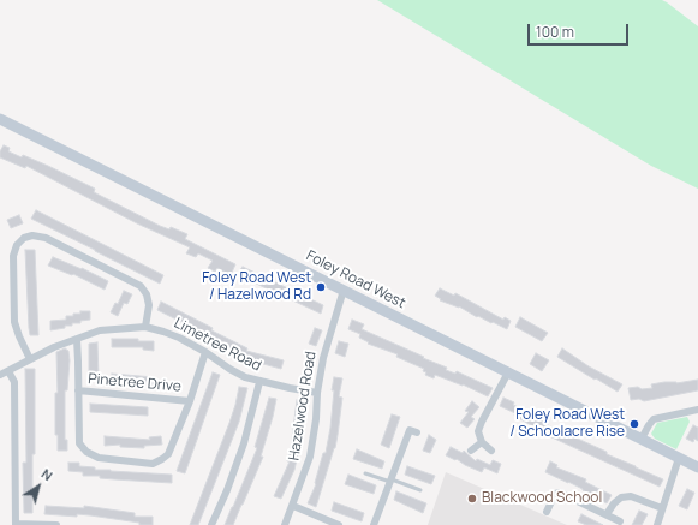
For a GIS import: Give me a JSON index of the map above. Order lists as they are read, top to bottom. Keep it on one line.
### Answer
{"streets":{"main road":["Foley Road West"],"street":["Limetree Road","Pinetree Drive","Hazelwood Road"]},"crossings":[["Foley Road West","Hazelwood Road"],["Limetree Road","Hazelwood Road"]],"places":["Foley Road West / Hazelwood Rd","Foley Road West / Schoolacre Rise","Blackwood School"],"scale_bar":"100 m","north":"top right"}
